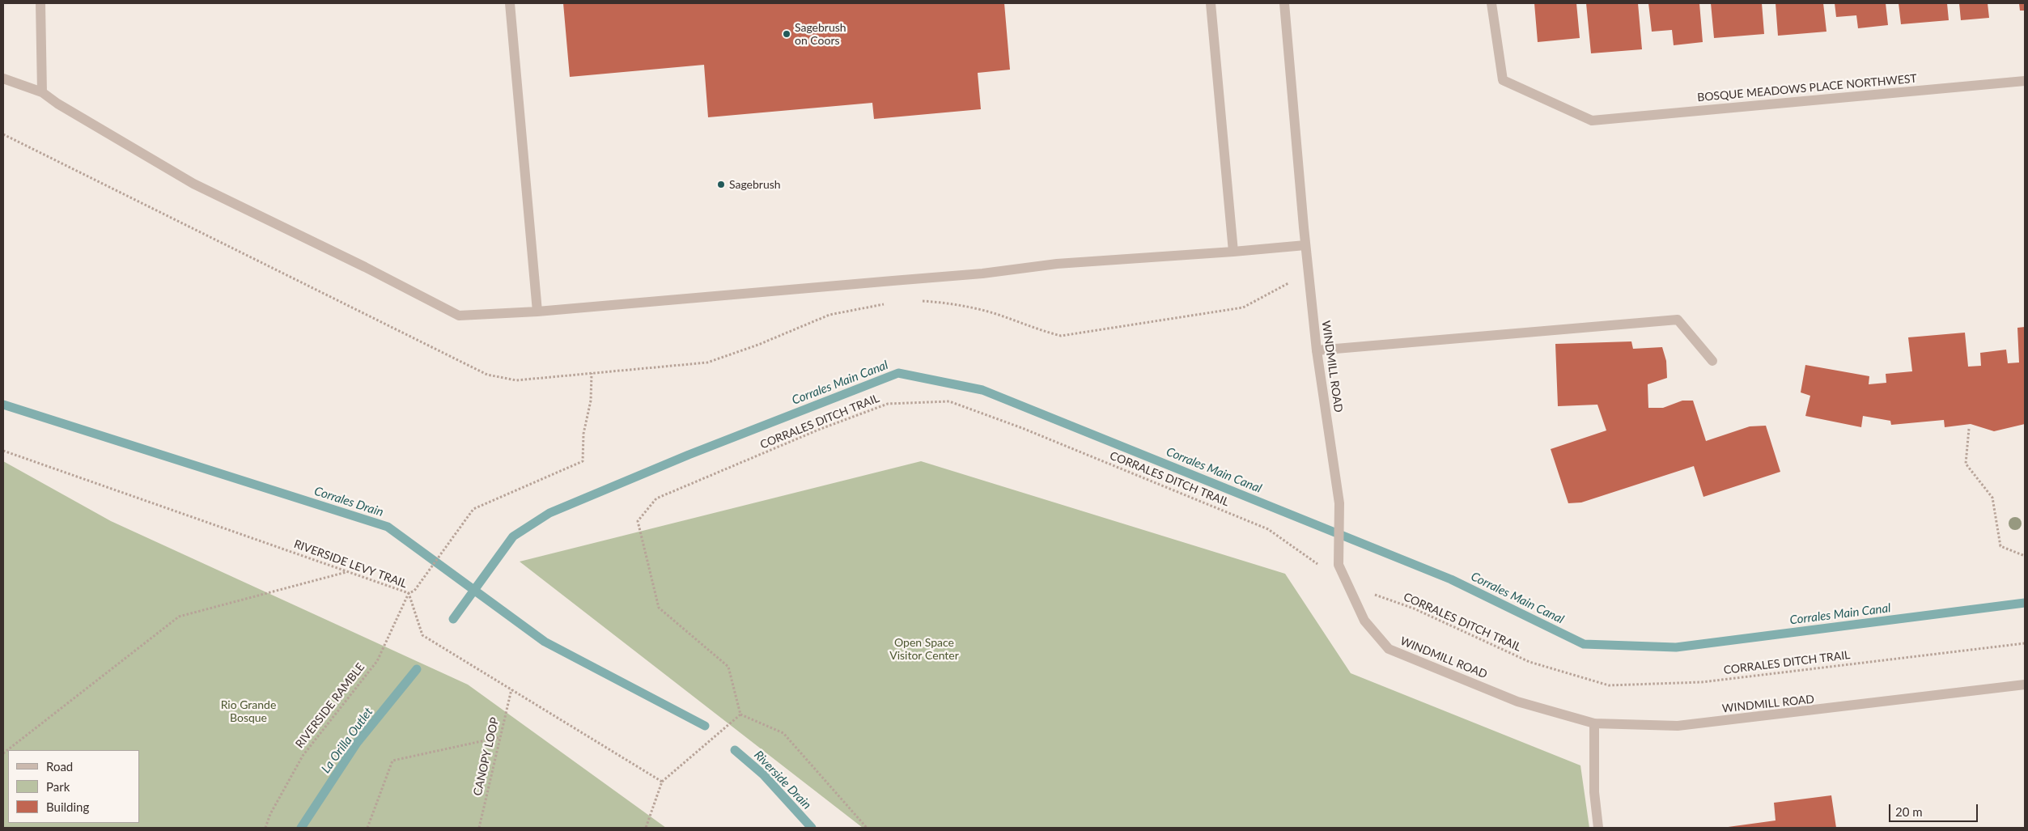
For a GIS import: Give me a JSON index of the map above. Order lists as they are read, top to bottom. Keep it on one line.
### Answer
{"streets":{"street":["BOSQUE MEADOWS PLACE NORTHWEST","WINDMILL ROAD"],"path":["CORRALES DITCH TRAIL","RIVERSIDE LEVY TRAIL","RIVERSIDE RAMBLE","CANOPY LOOP"]},"crossings":[["WINDMILL ROAD","CORRALES DITCH TRAIL"],["RIVERSIDE LEVY TRAIL","RIVERSIDE RAMBLE"],["RIVERSIDE LEVY TRAIL","CANOPY LOOP"]],"water":["Corrales Main Canal","Corrales Drain","La Orilla Outlet","Riverside Drain"],"parks":["Open Space Visitor Center","Rio Grande Bosque"],"places":["Sagebrush on Coors","Sagebrush"],"legend":["Road","Park","Building"],"scale_bar":"20 m"}
